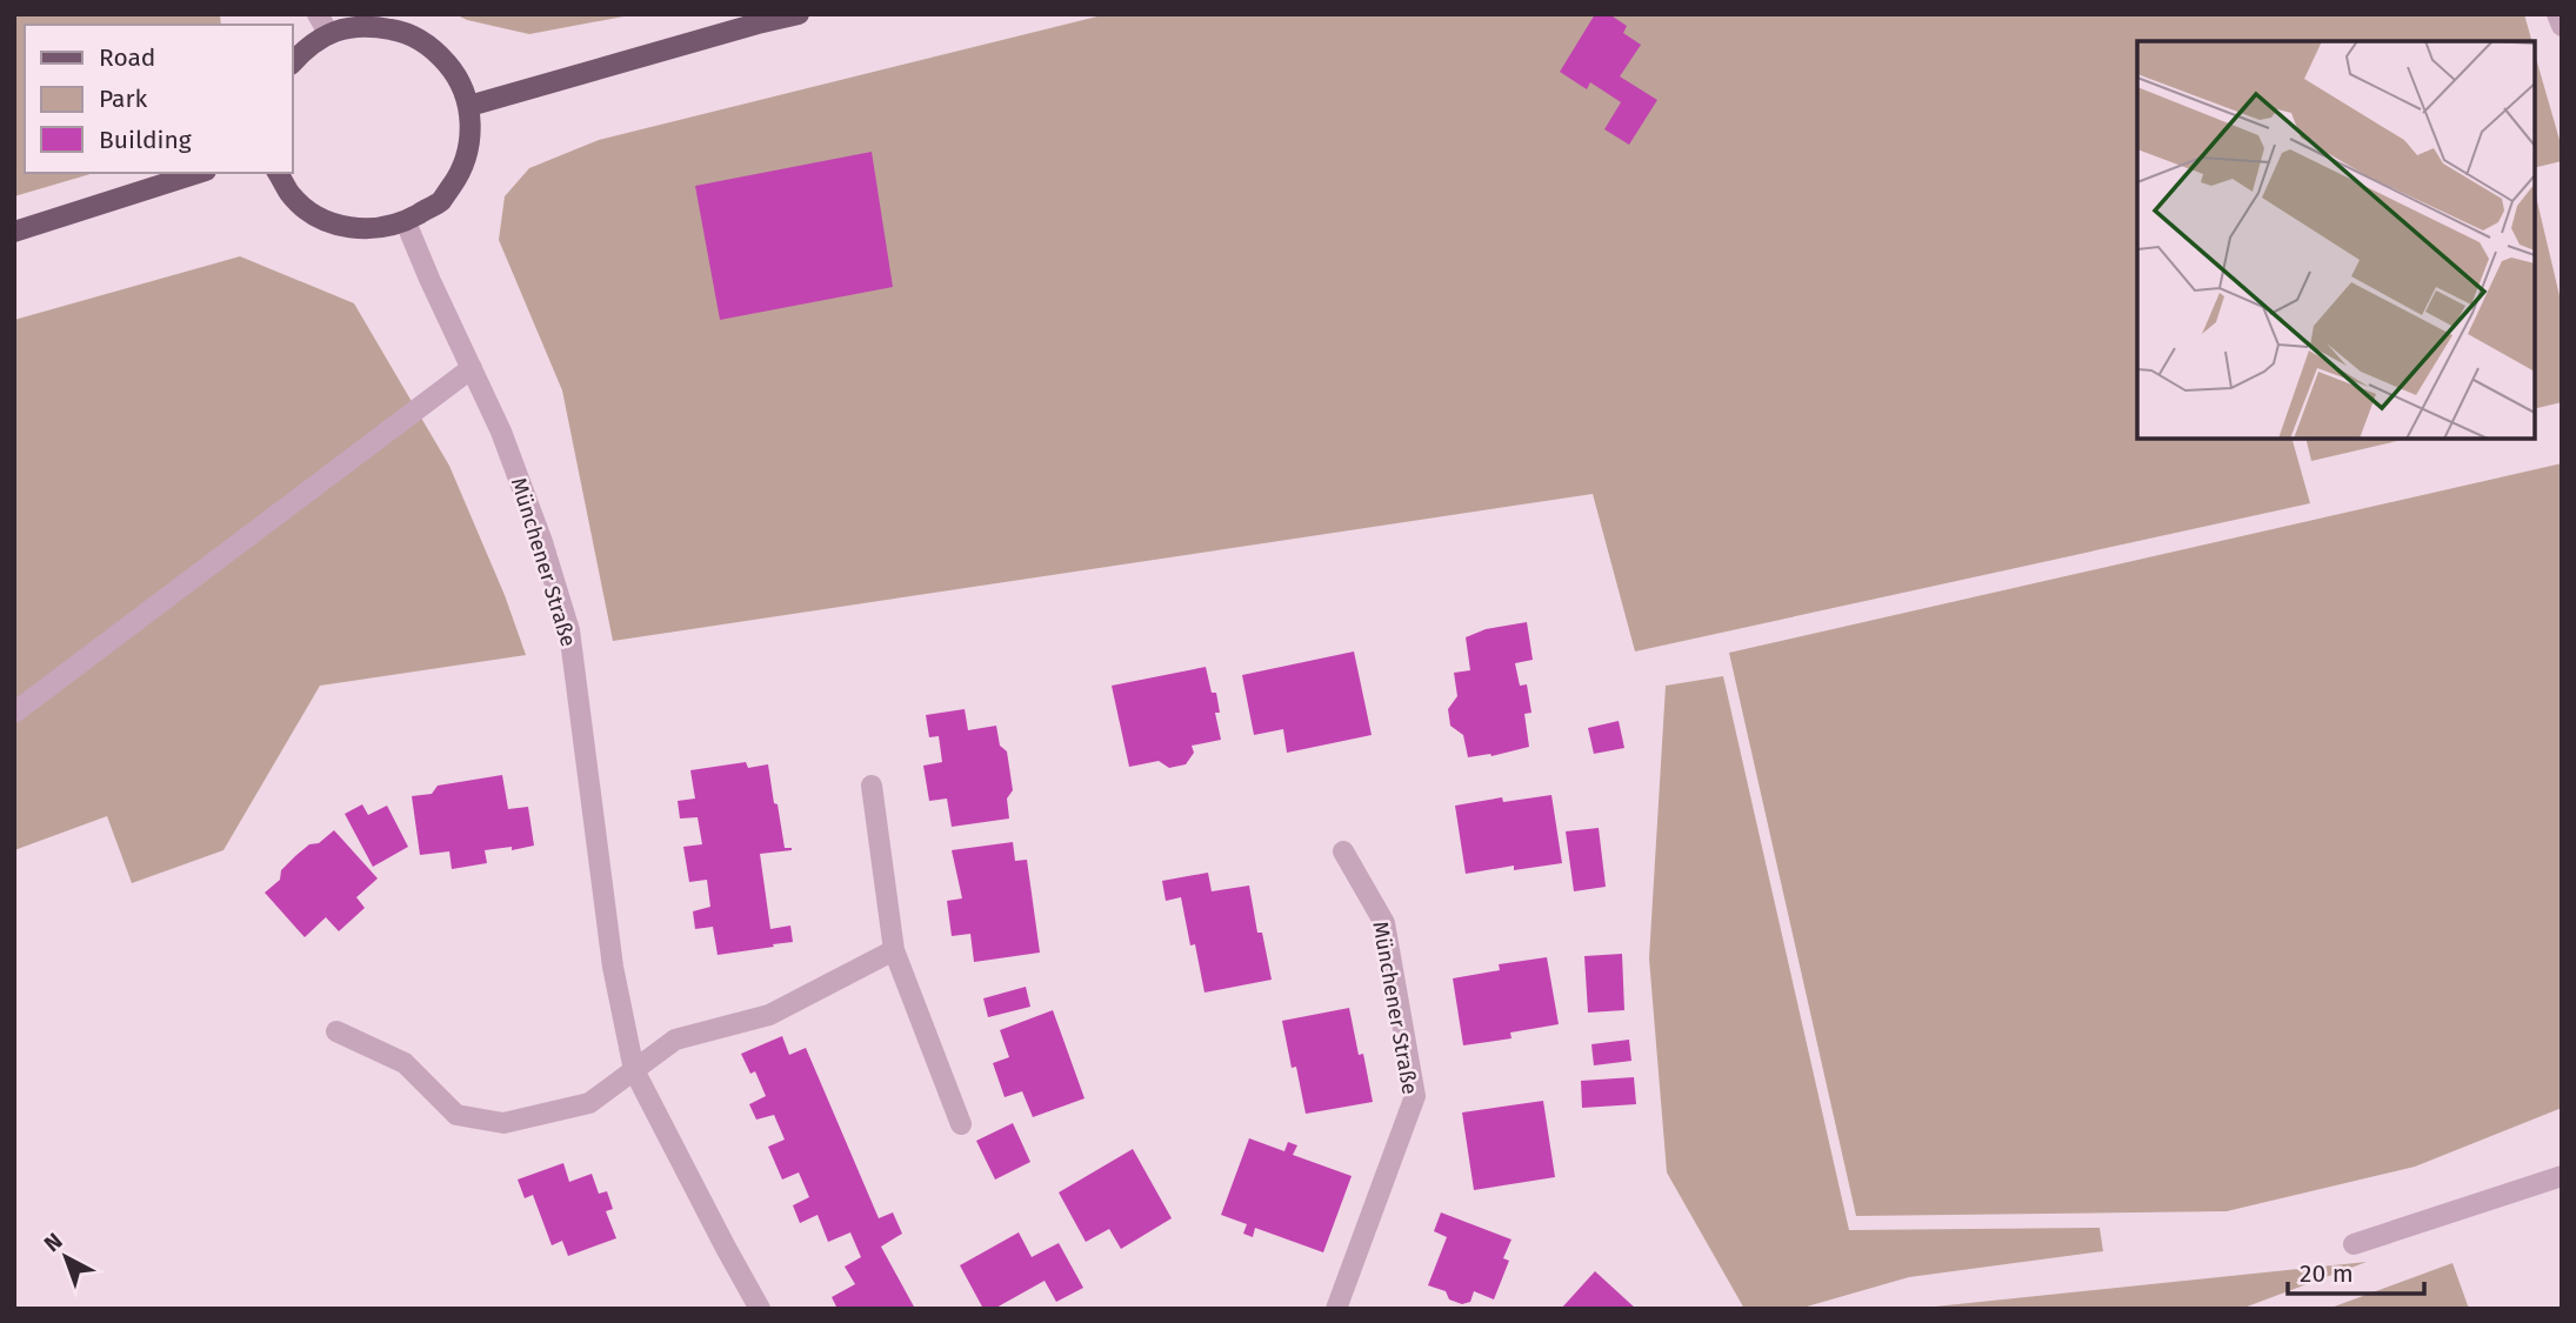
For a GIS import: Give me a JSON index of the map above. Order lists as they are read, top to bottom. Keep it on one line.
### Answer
{"streets":{"street":["Münchener Straße"]},"legend":["Road","Park","Building"],"scale_bar":"20 m","north":"top left"}
